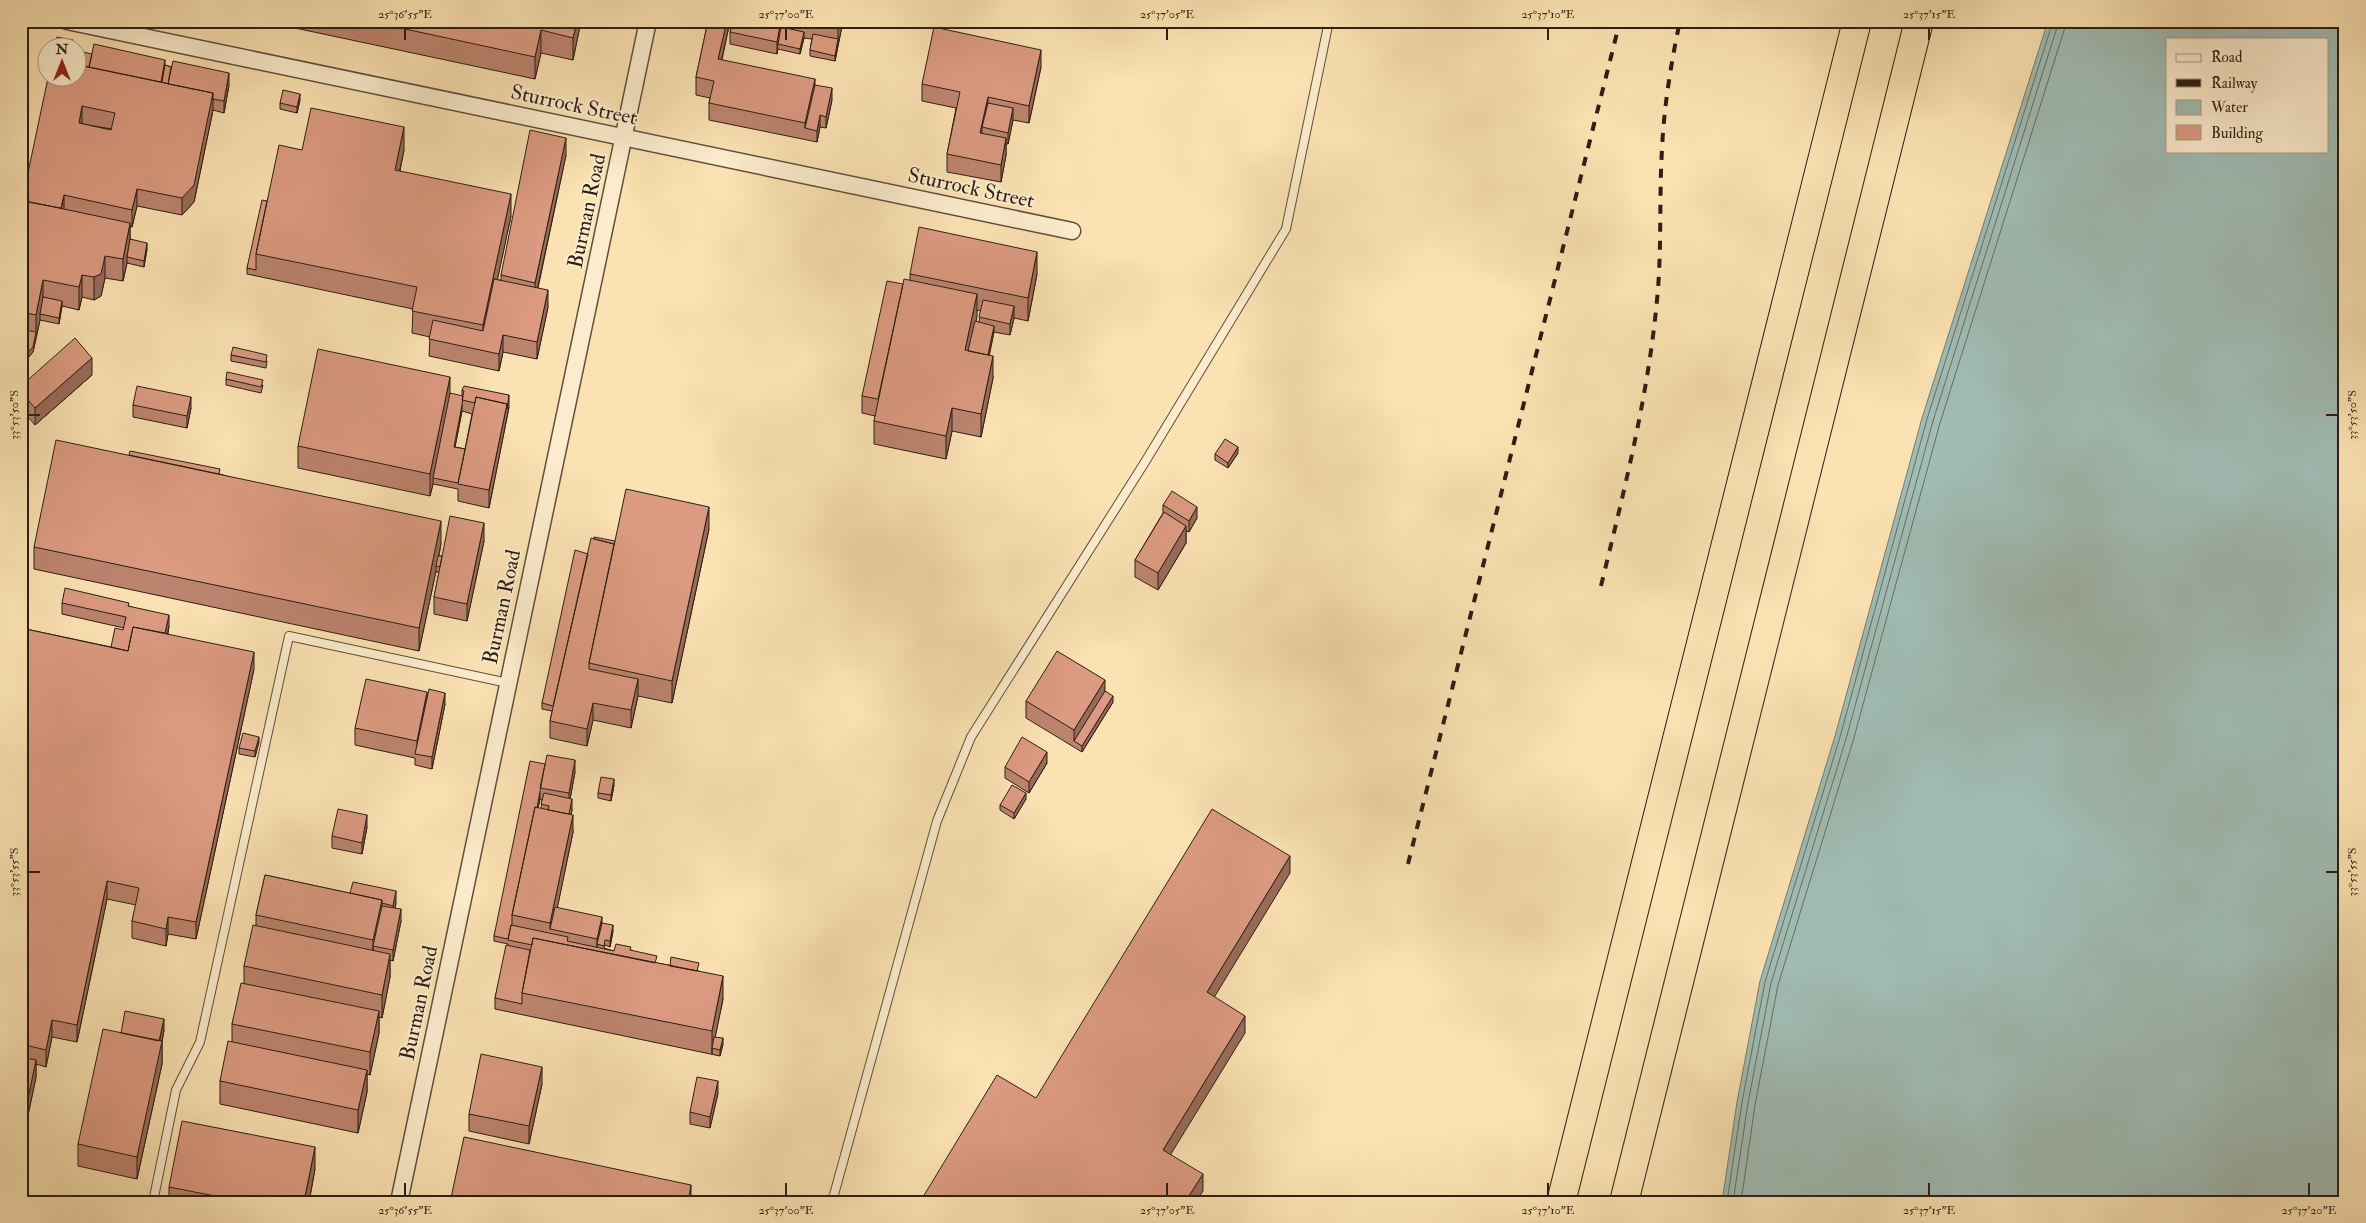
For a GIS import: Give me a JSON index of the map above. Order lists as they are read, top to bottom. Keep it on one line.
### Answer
{"streets":{"street":["Sturrock Street","Burman Road"]},"crossings":[["Sturrock Street","Burman Road"]],"legend":["Road","Railway","Water","Building"],"north":"top","coordinates":["25°36'55\"E","25°37'00\"E","25°37'05\"E","25°37'10\"E","25°37'15\"E","33°53'50\"S","33°53'55\"S","25°37'20\"E"]}
